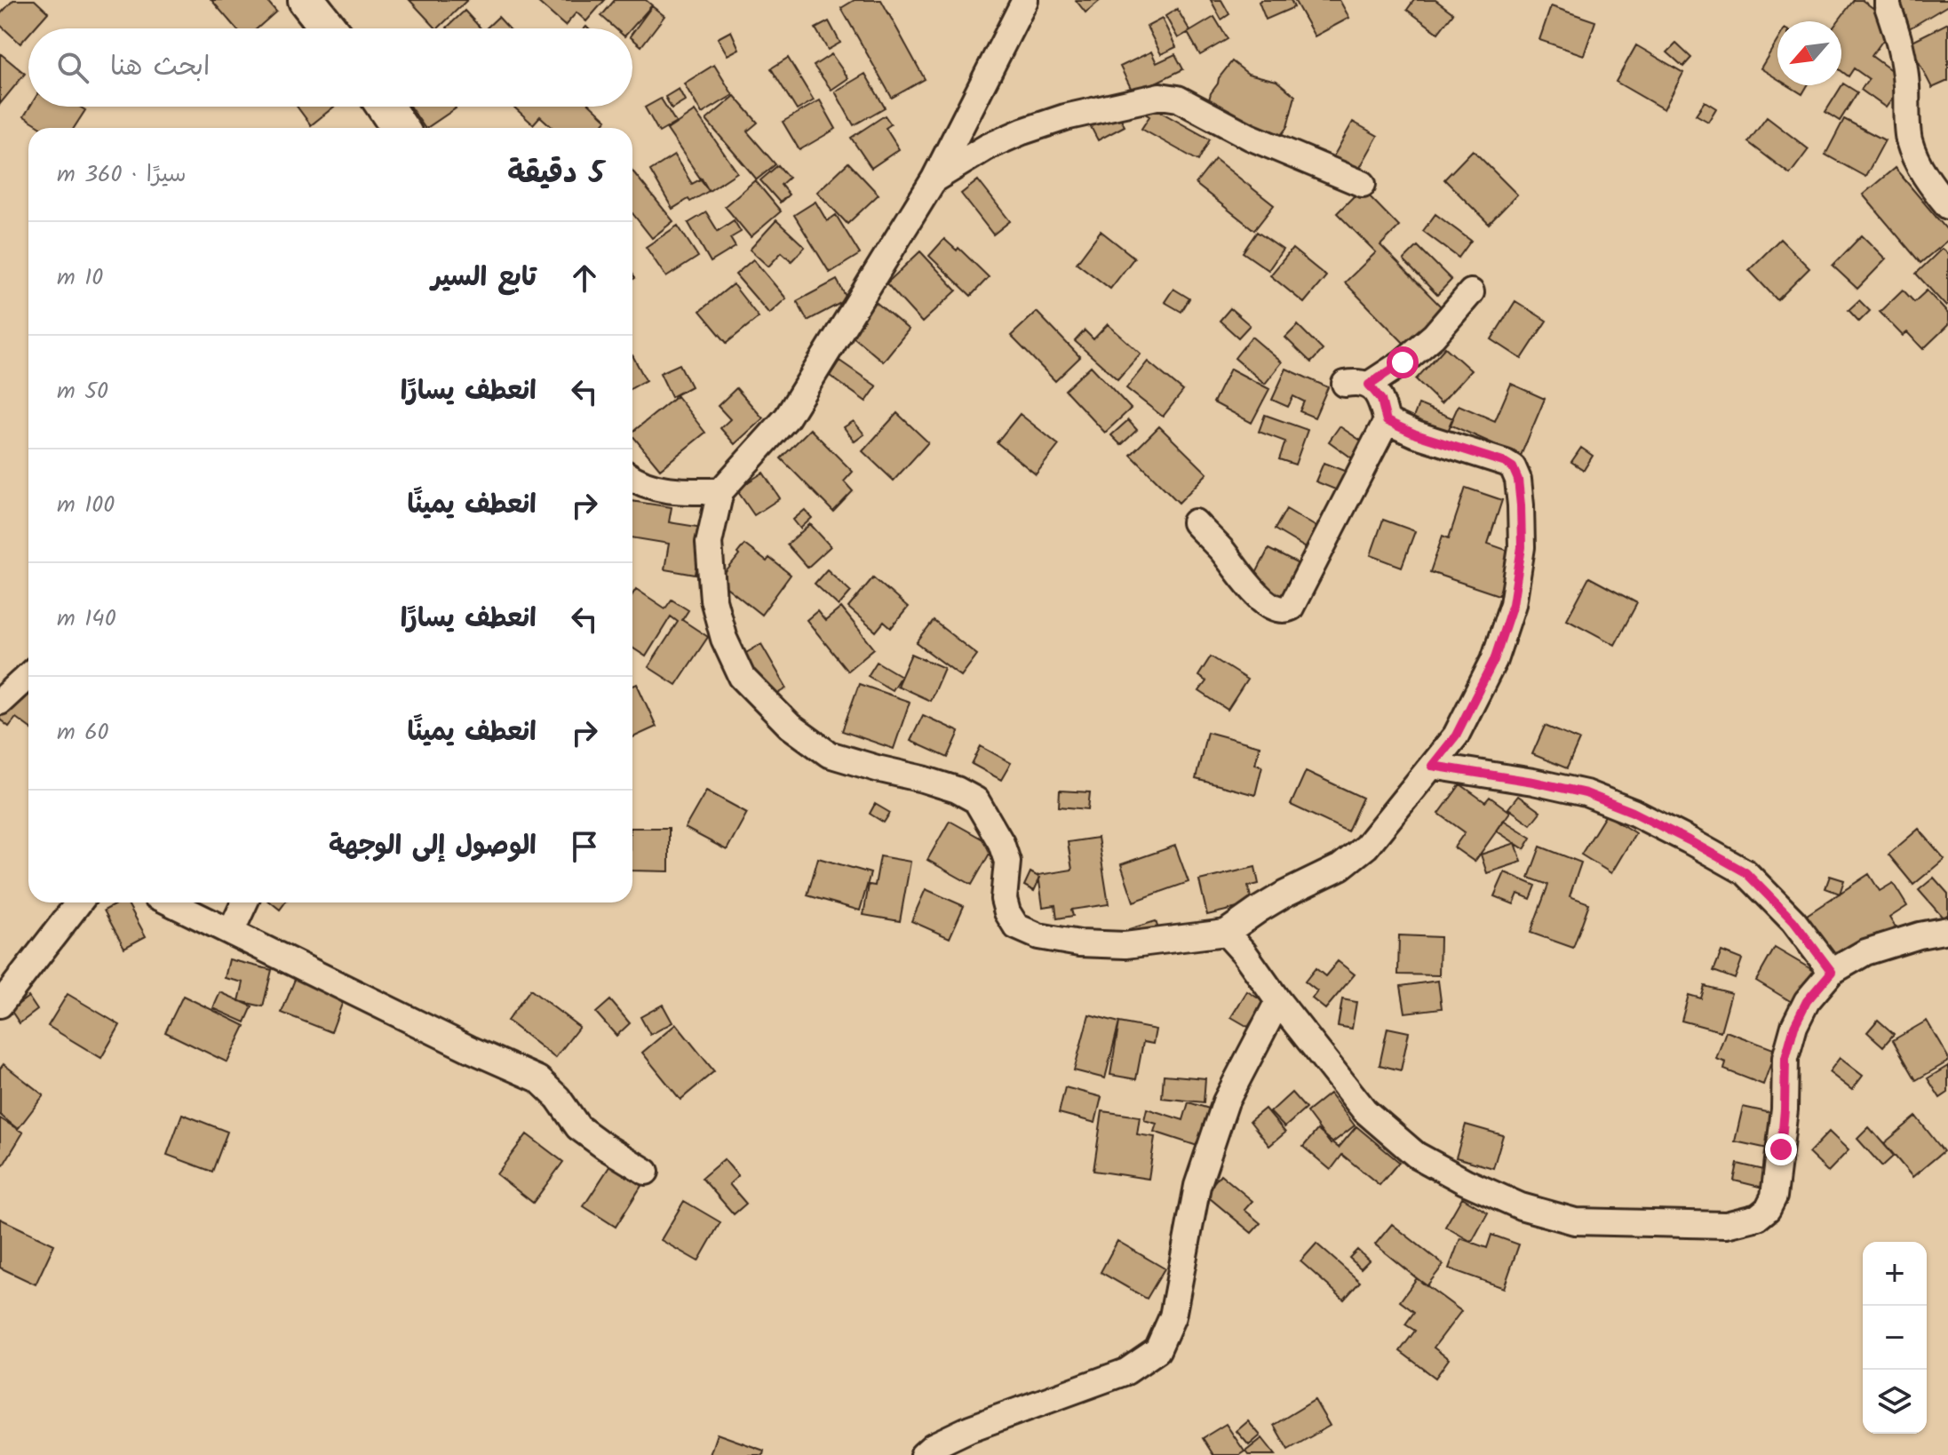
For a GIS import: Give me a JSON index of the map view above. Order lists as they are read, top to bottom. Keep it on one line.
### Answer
{"north":"bottom left","page":{"search":"ابحث هنا","heading":["5 دقيقة","سيرًا · 360 m"],"list":[["تابع السير","10 m"],["انعطف يسارًا","50 m"],["انعطف يمينًا","100 m"],["انعطف يسارًا","140 m"],["انعطف يمينًا","60 m"],"الوصول إلى الوجهة"],"map_buttons":["+","−"]}}
